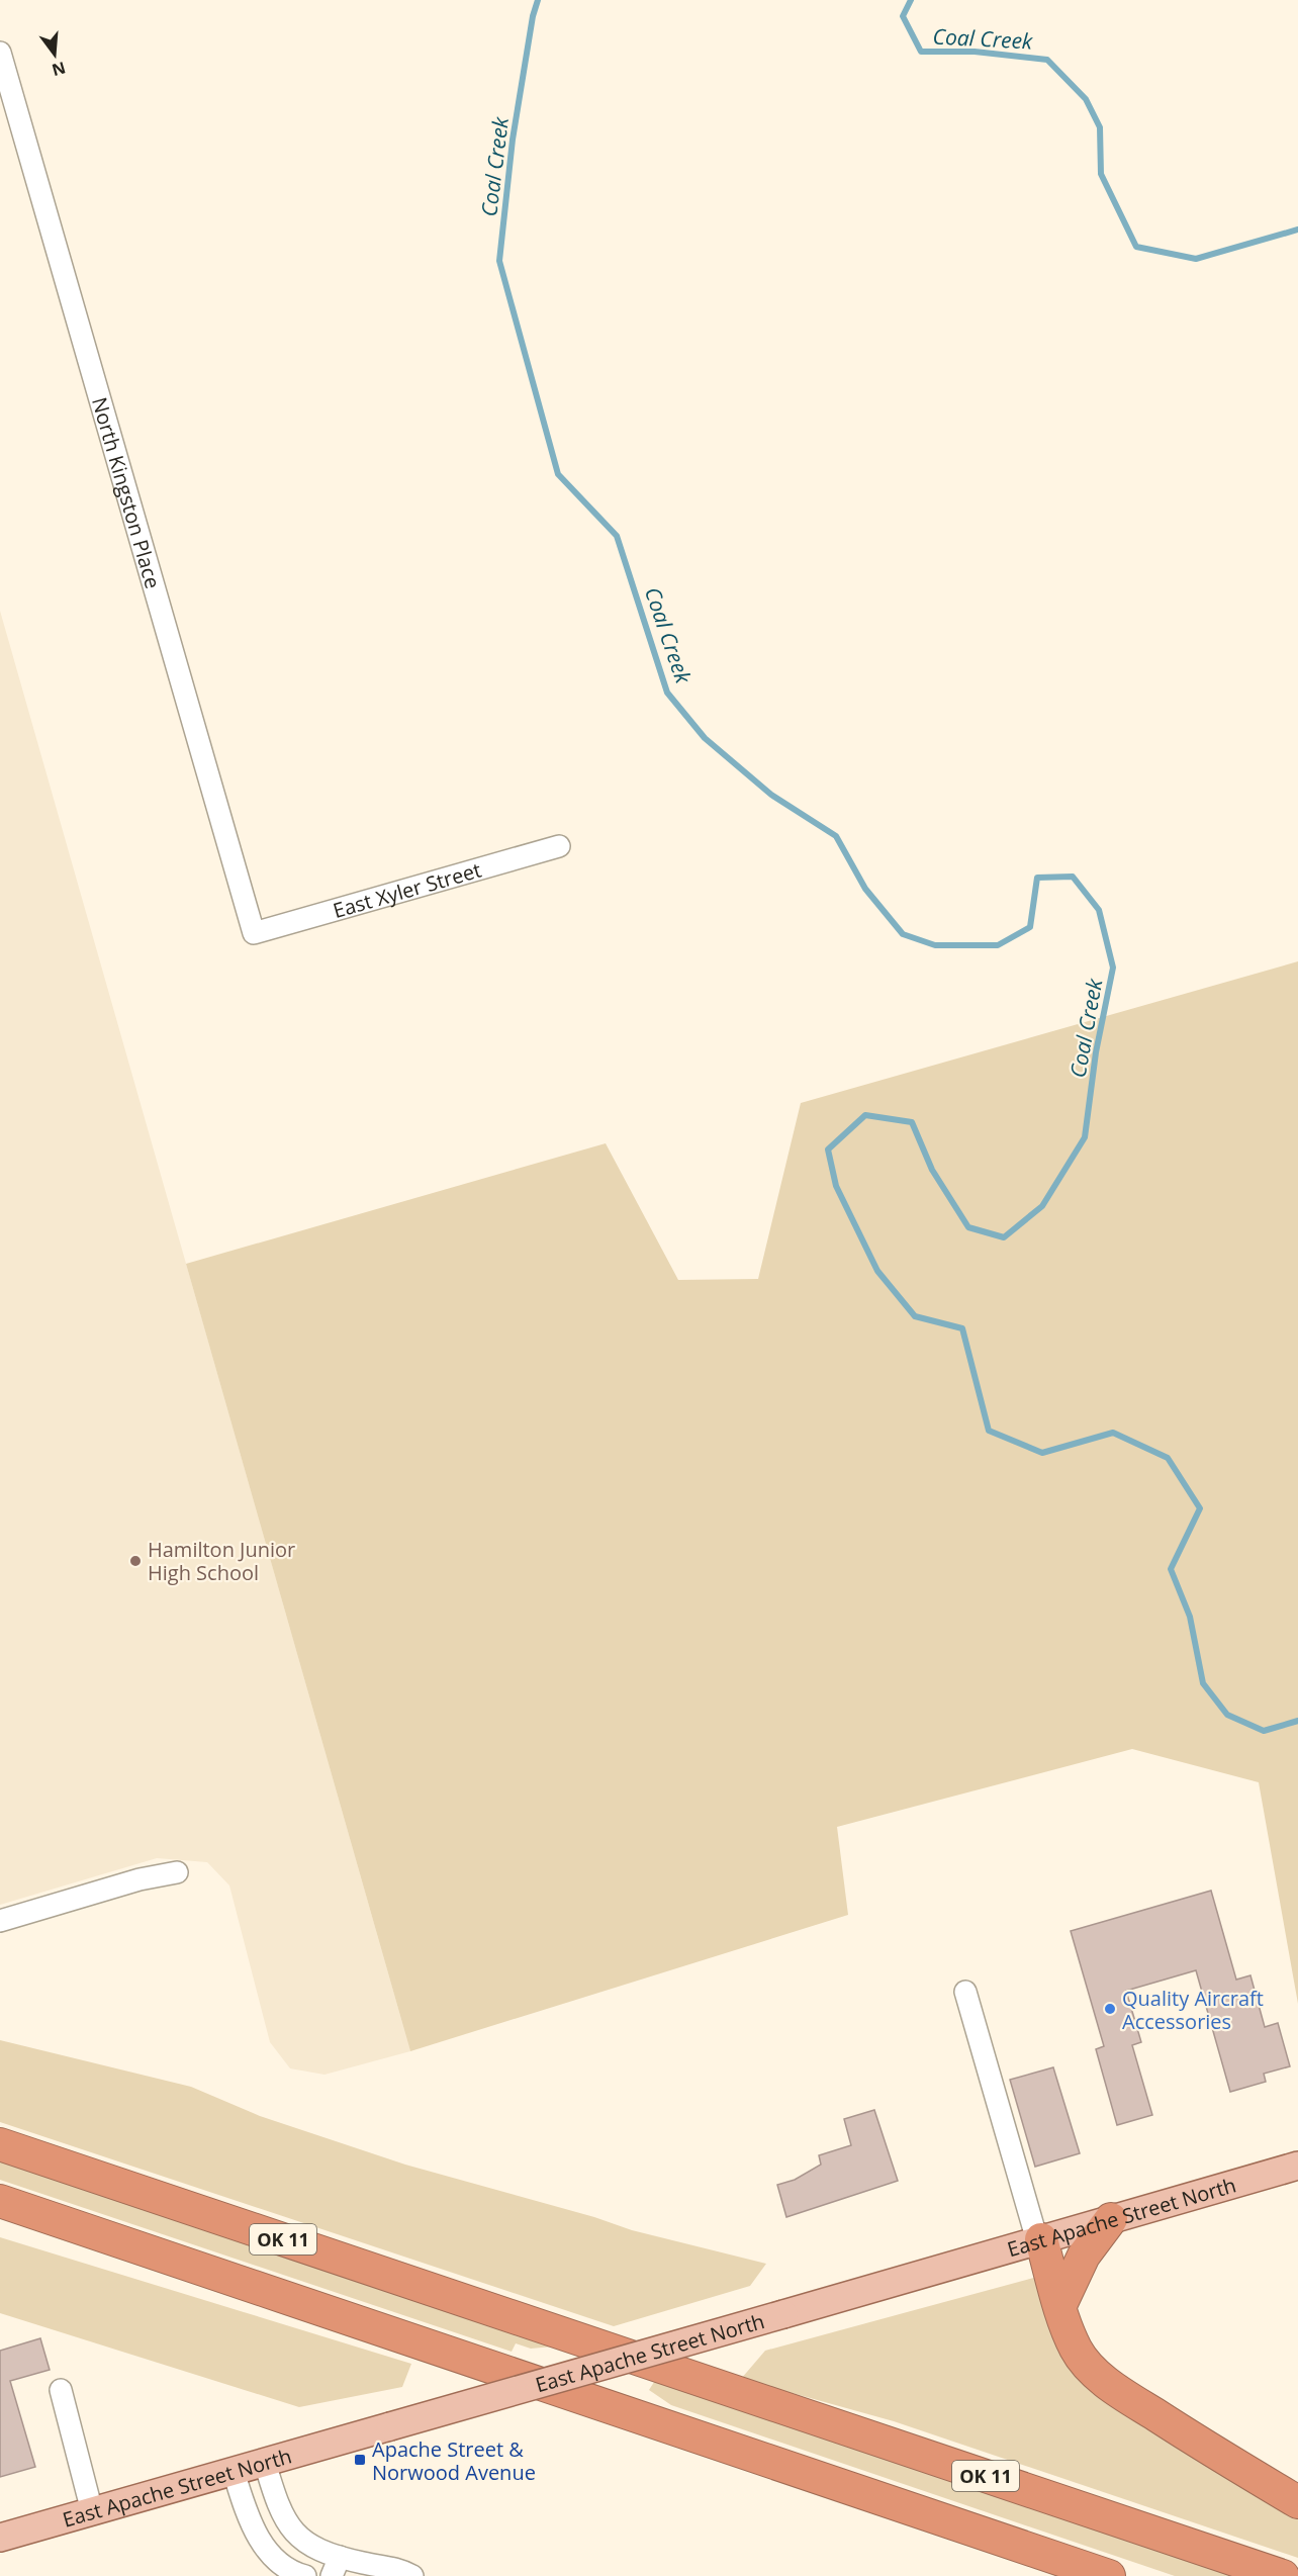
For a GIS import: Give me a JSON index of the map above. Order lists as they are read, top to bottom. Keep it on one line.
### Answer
{"streets":{"highway":["OK 11"],"main road":["East Apache Street North"],"street":["North Kingston Place","East Xyler Street"]},"crossings":[["North Kingston Place","East Xyler Street"]],"water":["Coal Creek"],"places":{"other":["Hamilton Junior High School","Quality Aircraft Accessories"],"transit":["Apache Street & Norwood Avenue"]},"north":"bottom"}
